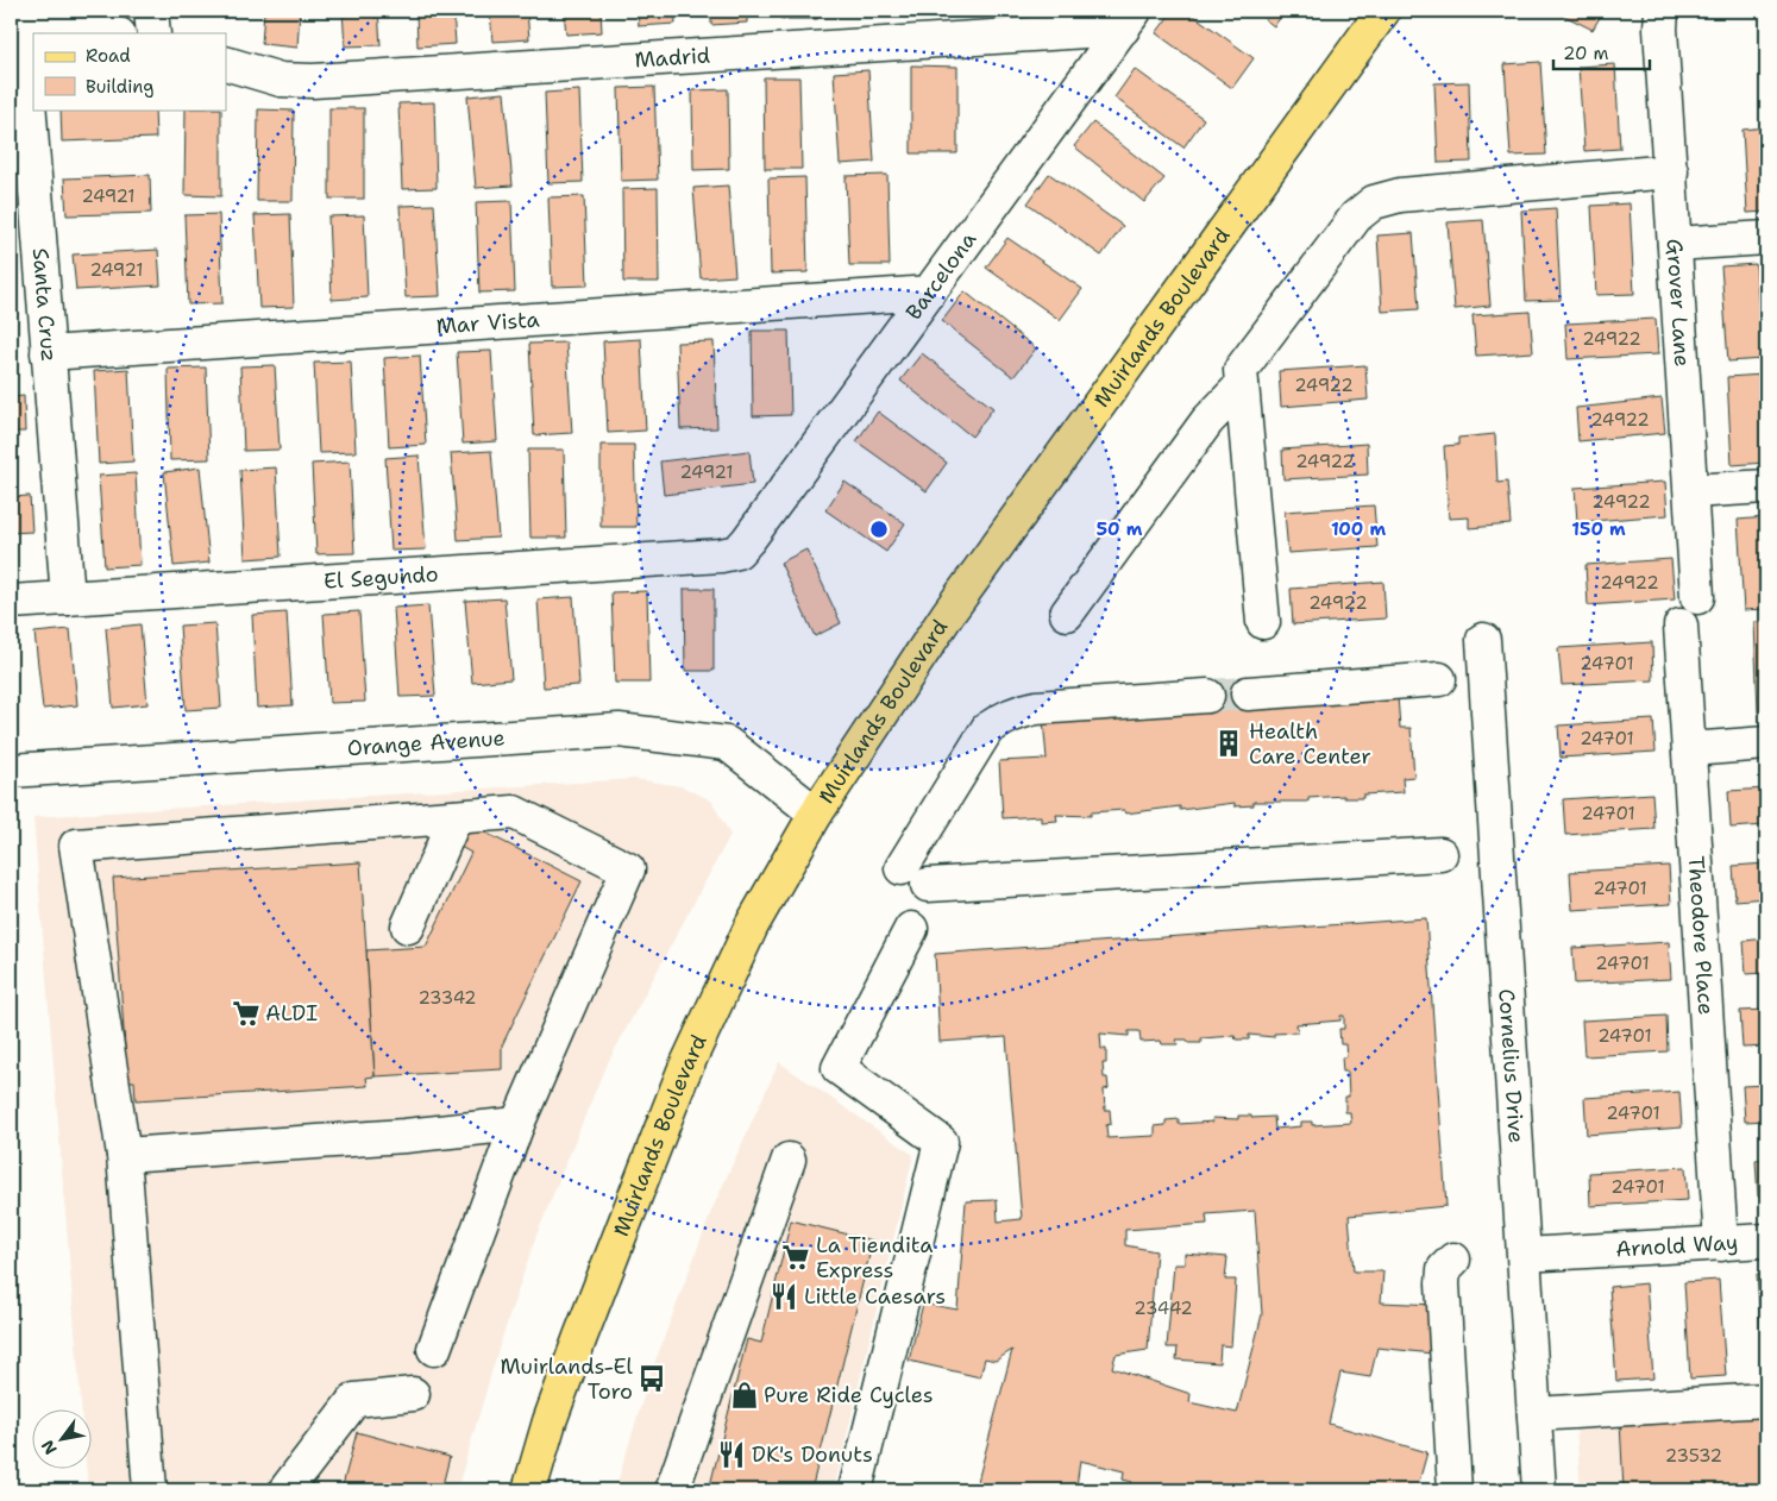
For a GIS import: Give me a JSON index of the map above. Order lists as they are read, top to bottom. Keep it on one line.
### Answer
{"streets":{"main road":["Muirlands Boulevard"],"street":["Madrid","Barcelona","Grover Lane","Santa Cruz","Mar Vista","El Segundo","Orange Avenue","Theodore Place","Cornelius Drive","Arnold Way"]},"crossings":[["Madrid","Barcelona"],["Barcelona","Mar Vista"],["Barcelona","El Segundo"],["Santa Cruz","Mar Vista"],["Santa Cruz","El Segundo"],["Muirlands Boulevard","Orange Avenue"],["Theodore Place","Arnold Way"],["Cornelius Drive","Arnold Way"]],"places":{"building":["Health Care Center"],"supermarket":["ALDI","La Tiendita Express"],"restaurant":["Little Caesars","DK's Donuts"],"bus stop":["Muirlands-El Toro"],"shop":["Pure Ride Cycles"]},"house_numbers":["24921","24921","24922","24922","24922","24922","24921","24922","24922","24922","24701","24701","24701","24701","24701","23342","24701","24701","24701","23442","23532"],"legend":["Road","Building"],"scale_bar":"20 m","north":"bottom left","rings":["50 m","100 m","150 m"]}
